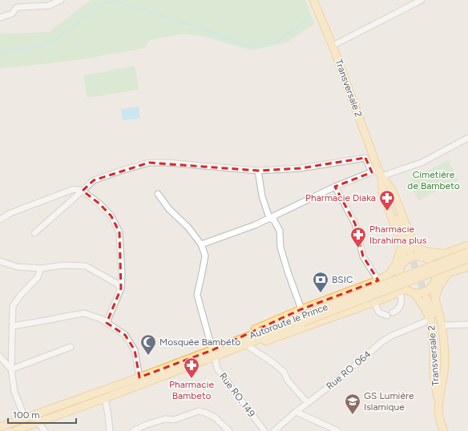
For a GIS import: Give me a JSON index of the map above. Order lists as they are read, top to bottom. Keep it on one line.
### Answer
{"streets":{"main road":["Transversale 2","Autoroute le Prince"],"street":["Rue RO. 064","Rue RO. 149"]},"crossings":[["Transversale 2","Rue RO. 064"],["Autoroute le Prince","Rue RO. 149"]],"parks":["Cimetière de Bambeto"],"places":{"pharmacy":["Pharmacie Diaka","Pharmacie Ibrahima plus","Pharmacie Bambeto"],"bank":["BSIC"],"mosque":["Mosquée Bambéto"],"school or university":["GS Lumière Islamique"]},"scale_bar":"100 m"}
